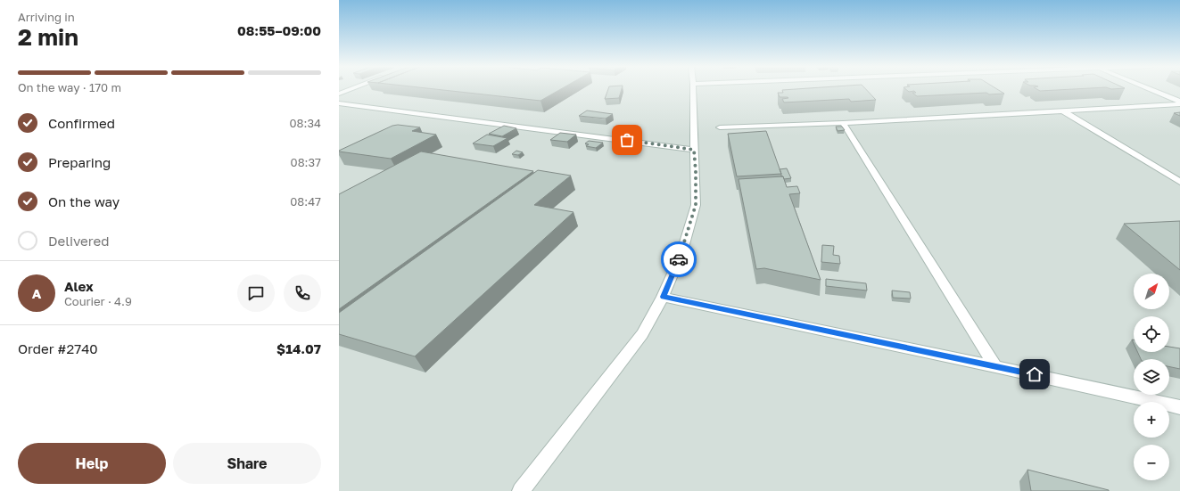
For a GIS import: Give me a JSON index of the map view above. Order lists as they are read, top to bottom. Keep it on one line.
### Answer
{"north":"top right","page":{"heading":["2 min","Arriving in","08:55–09:00"],"panel":["Alex","Courier · 4.9","Order #2740","$14.07"],"bar":"On the way · 170 m","list":[["Confirmed","08:34"],["Preparing","08:37"],["On the way","08:47"],"Delivered"],"map_buttons":["+","−"],"round":"A","buttons":["Help","Share"]}}
